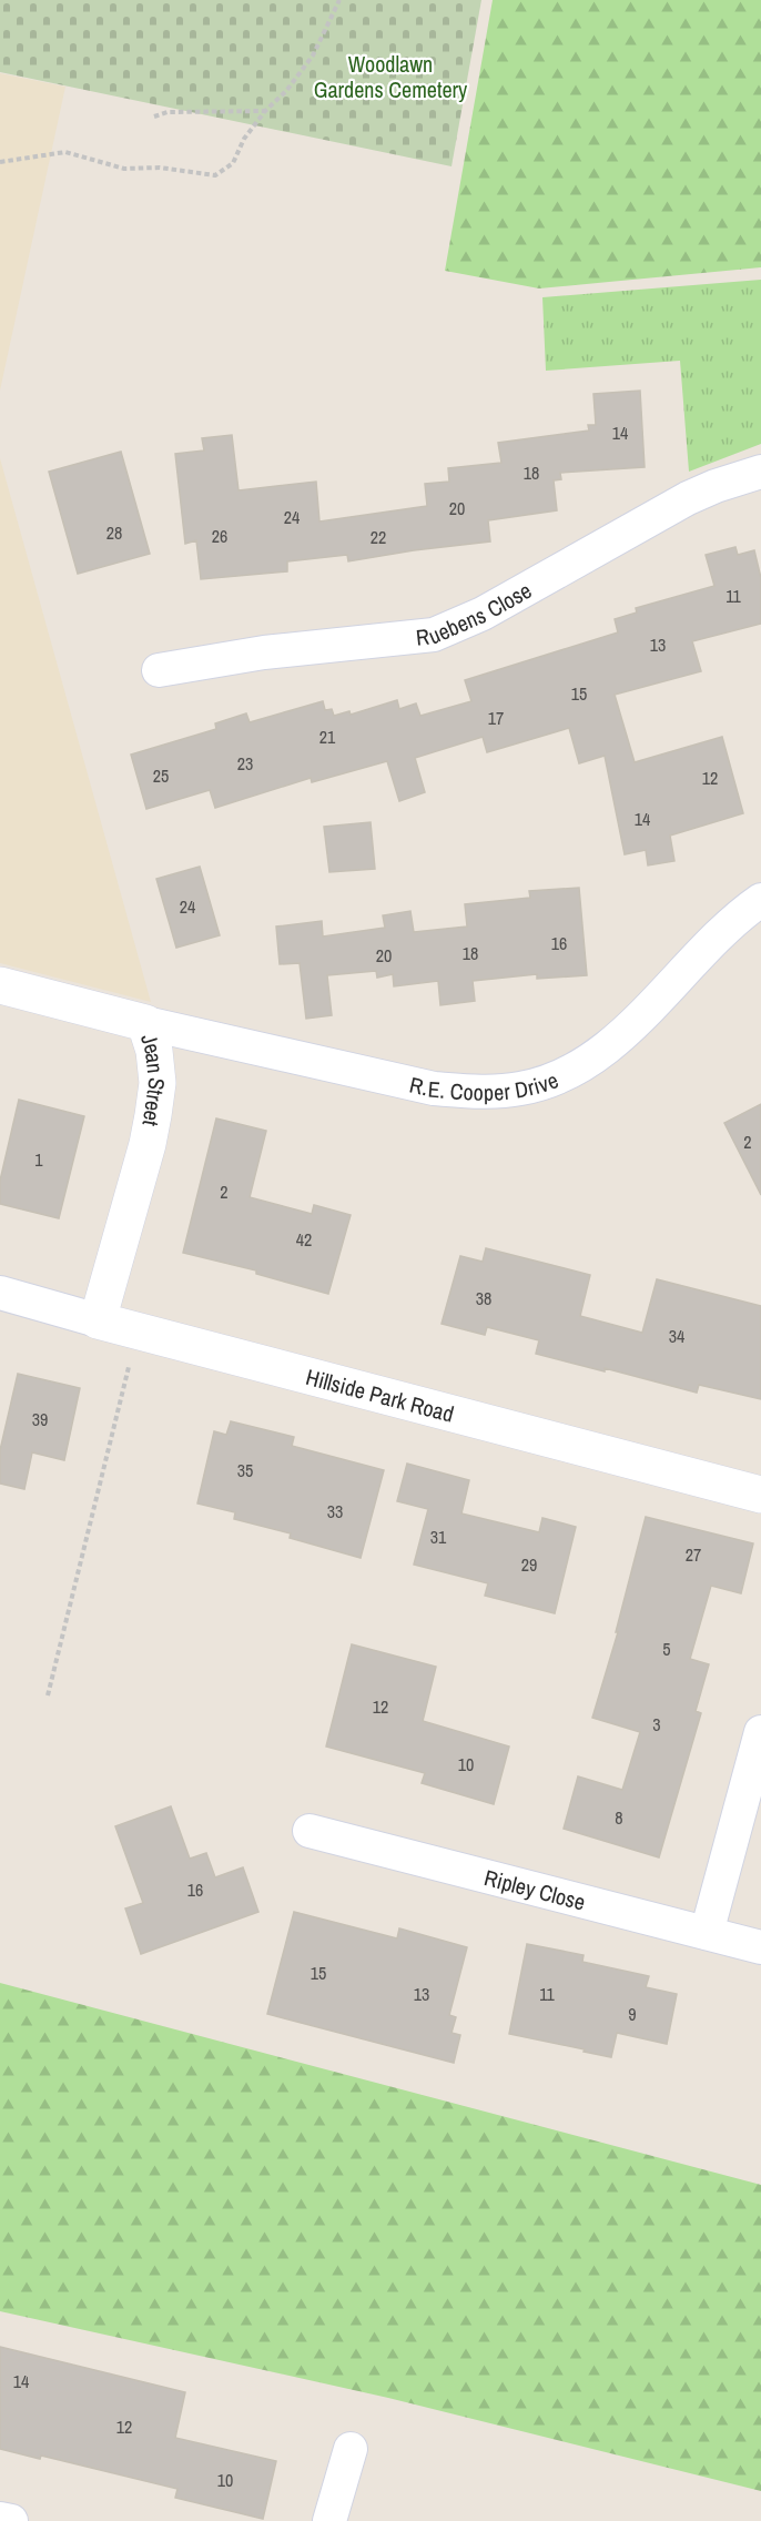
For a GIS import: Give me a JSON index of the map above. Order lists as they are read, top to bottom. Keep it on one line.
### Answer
{"streets":{"street":["Ruebens Close","R.E. Cooper Drive","Jean Street","Hillside Park Road","Ripley Close"]},"crossings":[["R.E. Cooper Drive","Jean Street"],["Jean Street","Hillside Park Road"]],"parks":["Woodlawn Gardens Cemetery"],"house_numbers":["14","18","20","24","28","26","22","11","13","15","17","21","23","25","12","14","24","16","18","20","2","1","2","42","38","34","39","35","33","31","27","29","5","12","3","10","8","16","15","13","11","9","14","12","10"]}
